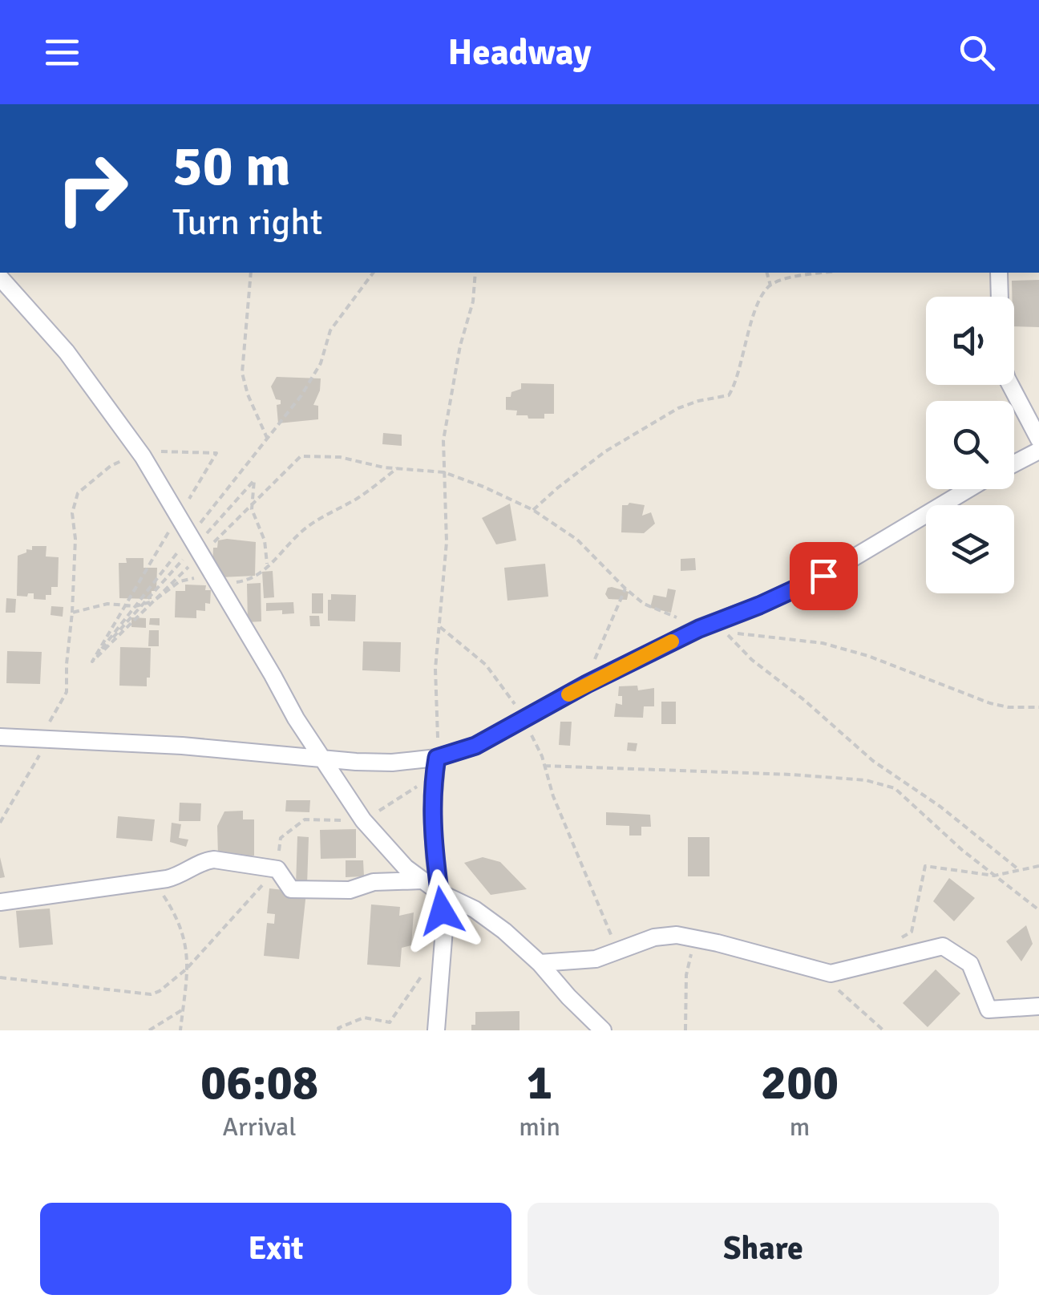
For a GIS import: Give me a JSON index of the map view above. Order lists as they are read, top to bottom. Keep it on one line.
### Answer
{"page":{"header":"Headway","turn":["50 m","Turn right"],"eta":["06:08","Arrival","1","min","200","m"],"buttons":["Exit","Share"]}}
